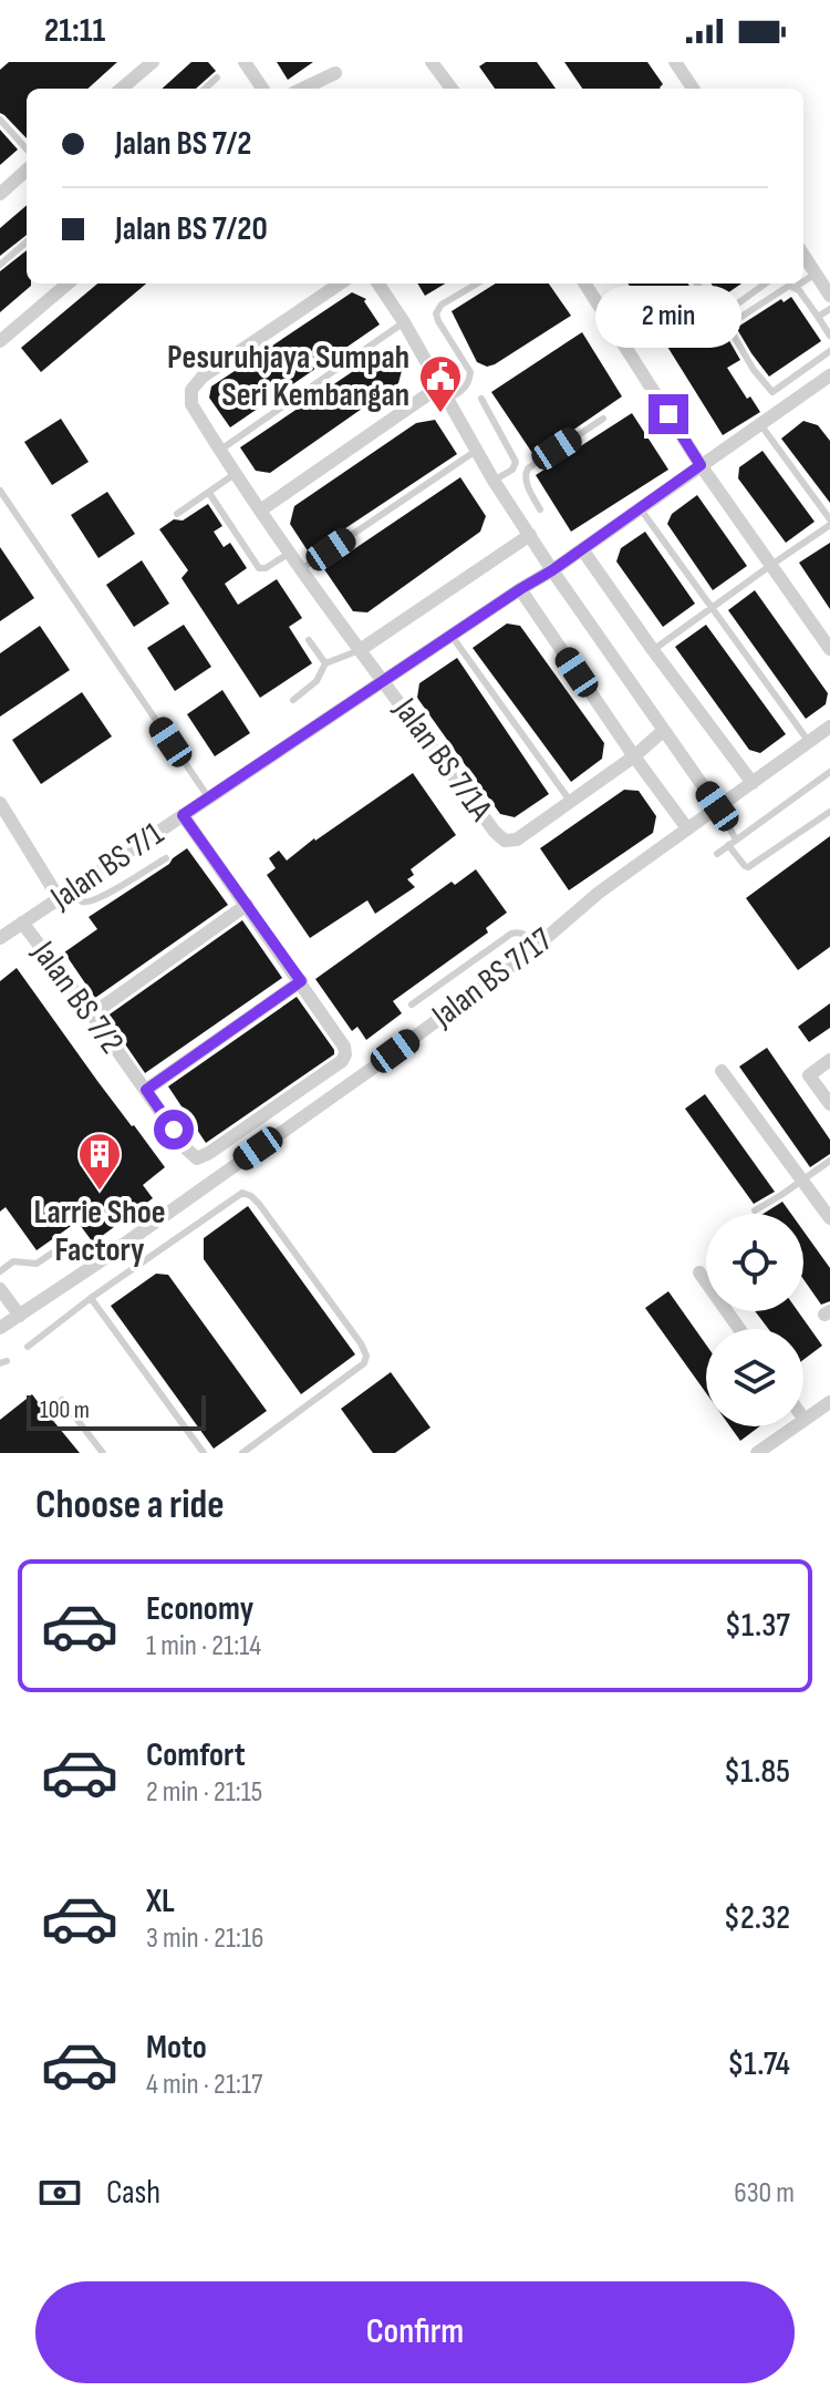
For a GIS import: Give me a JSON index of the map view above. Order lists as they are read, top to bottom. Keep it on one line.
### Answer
{"streets":{"street":["Jalan BS 7/1A","Jalan BS 7/1","Jalan BS 7/17","Jalan BS 7/2"]},"crossings":[["Jalan BS 7/1A","Jalan BS 7/1"],["Jalan BS 7/1","Jalan BS 7/2"]],"places":{"public building":["Pesuruhjaya Sumpah Seri Kembangan"],"building":["Larrie Shoe Factory"]},"scale_bar":"100 m","page":{"status":"21:11","banner":["Jalan BS 7/2","Jalan BS 7/20"],"bubble":"2 min","scale":"100 m","heading":"Choose a ride","list":[{"name":"Economy","note":"1 min · 21:14","value":"$1.37"},{"name":"Comfort","note":"2 min · 21:15","value":"$1.85"},{"name":"XL","note":"3 min · 21:16","value":"$2.32"},{"name":"Moto","note":"4 min · 21:17","value":"$1.74"}],"pay":["Cash","630 m"],"buttons":"Confirm"}}
